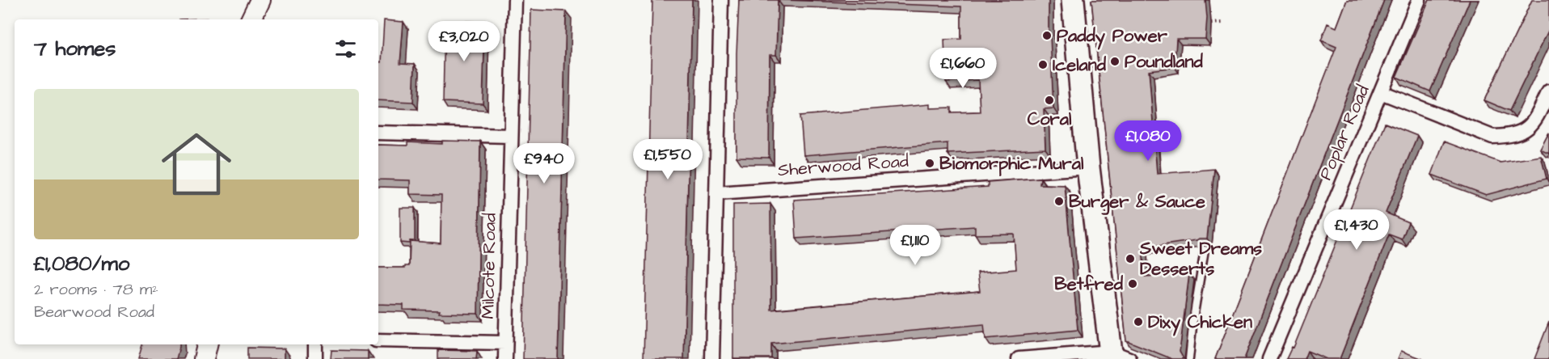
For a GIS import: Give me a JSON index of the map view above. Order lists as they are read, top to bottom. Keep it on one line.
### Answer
{"streets":{"street":["Poplar Road","Sherwood Road","Milcote Road"]},"places":["Paddy Power","Poundland","Iceland","Coral","Biomorphic Mural","Burger & Sauce","Sweet Dreams Desserts","Betfred","Dixy Chicken"],"page":{"heading":"7 homes","price":["£3,020","£1,660","£1,080","£1,550","£940","£1,430","£1,110"],"list":[{"name":"£1,080/mo","note":"2 rooms · 78 m² · Bearwood Road"}]}}
